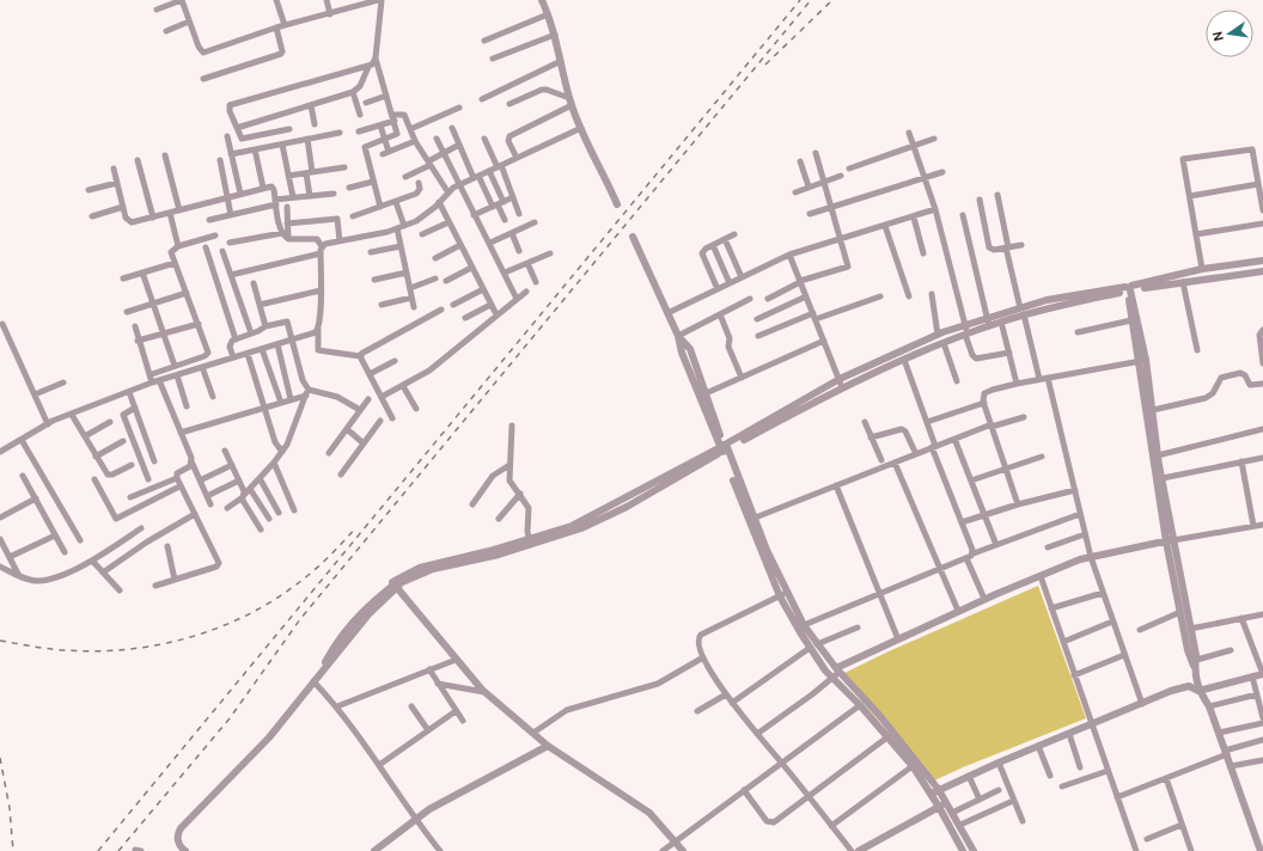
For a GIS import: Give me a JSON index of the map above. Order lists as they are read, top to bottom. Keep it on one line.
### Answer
{"north":"left"}
